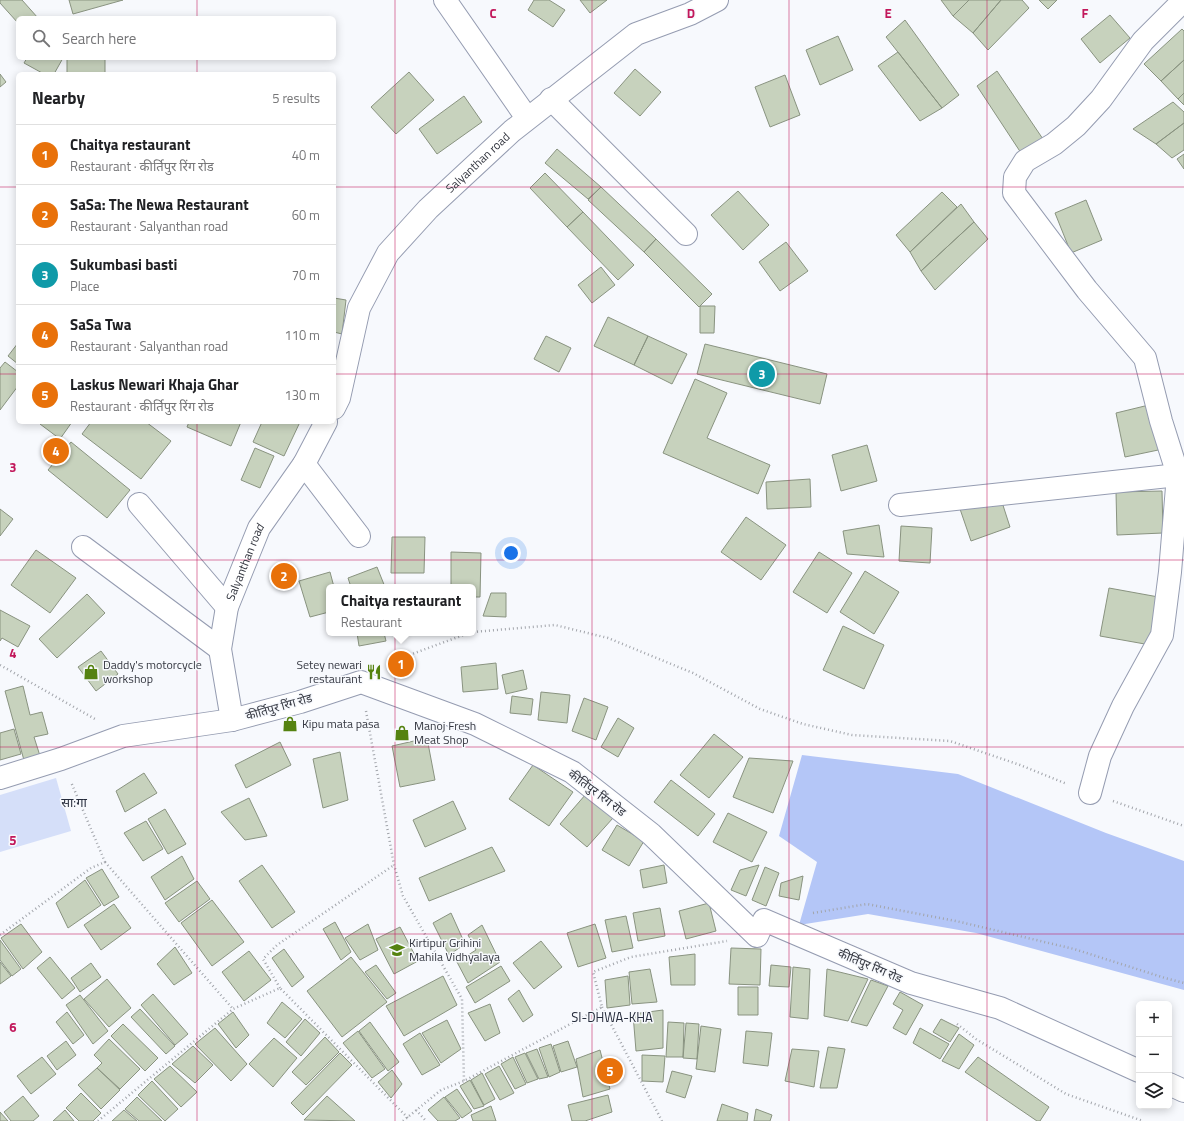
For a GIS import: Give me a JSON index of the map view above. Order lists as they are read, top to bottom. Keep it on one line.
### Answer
{"streets":{"street":["Salyanthan road","कीर्तिपुर रिंग रोड"]},"crossings":[["Salyanthan road","कीर्तिपुर रिंग रोड"]],"districts":["सा:गा","SI-DHWA-KHA"],"places":{"shop":["Daddy's motorcycle workshop","Kipu mata pasa","Manoj Fresh Meat Shop"],"restaurant":["Setey newari restaurant"],"school or university":["Kirtipur Grihini Mahila Vidhyalaya"]},"page":{"search":"Search here","heading":["Nearby","5 results"],"list":[{"mark":"1","name":"Chaitya restaurant","note":"Restaurant · कीर्तिपुर रिंग रोड","value":"40 m"},{"mark":"2","name":"SaSa: The Newa Restaurant","note":"Restaurant · Salyanthan road","value":"60 m"},{"mark":"3","name":"Sukumbasi basti","note":"Place","value":"70 m"},{"mark":"4","name":"SaSa Twa","note":"Restaurant · Salyanthan road","value":"110 m"},{"mark":"5","name":"Laskus Newari Khaja Ghar","note":"Restaurant · कीर्तिपुर रिंग रोड","value":"130 m"}],"pins":["3","4","2","1","5"],"popup":["Chaitya restaurant","Restaurant"],"map_buttons":["+","−"]},"grid":{"columns":["C","D","E","F"],"rows":["3","4","5","6"]}}
